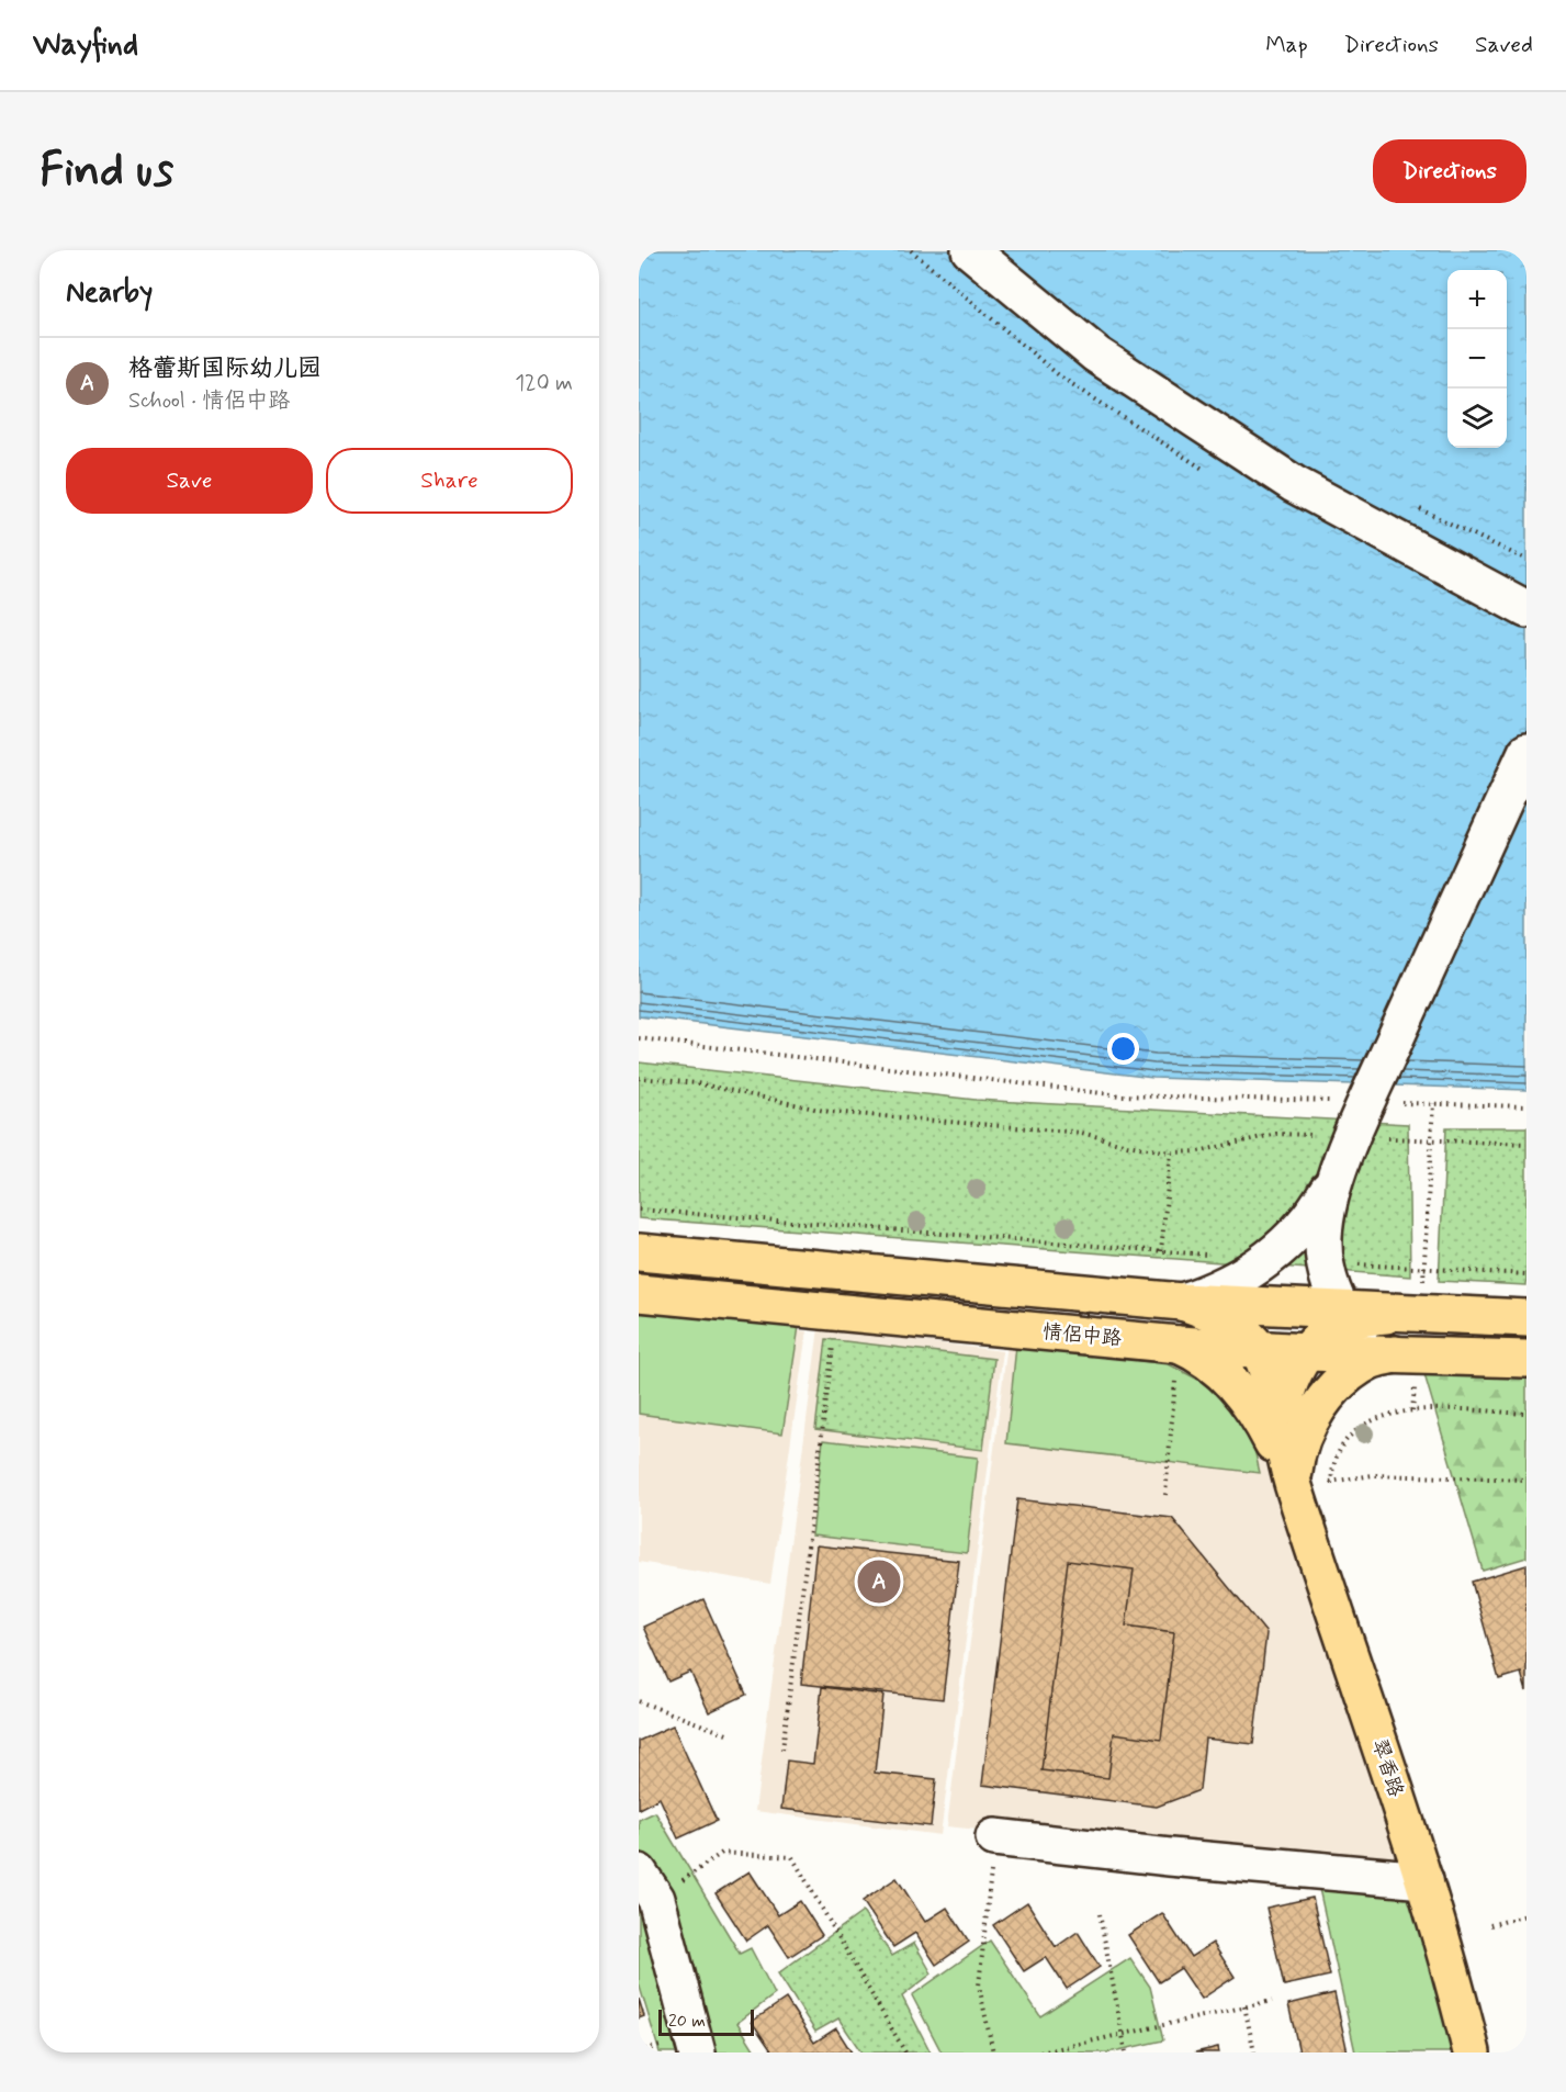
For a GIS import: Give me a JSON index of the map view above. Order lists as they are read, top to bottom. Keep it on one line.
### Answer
{"streets":{"main road":["情侶中路","翠香路"]},"scale_bar":"20 m","page":{"header":"Wayfind","nav":["Map","Directions","Saved"],"buttons":["Directions",["Save","Share"]],"title":"Find us","heading":"Nearby","map_buttons":["+","−"],"list":[{"mark":"A","name":"格蕾斯国际幼儿园","note":"School · 情侶中路","value":"120 m"}],"pins":"A","scale":"20 m"}}
